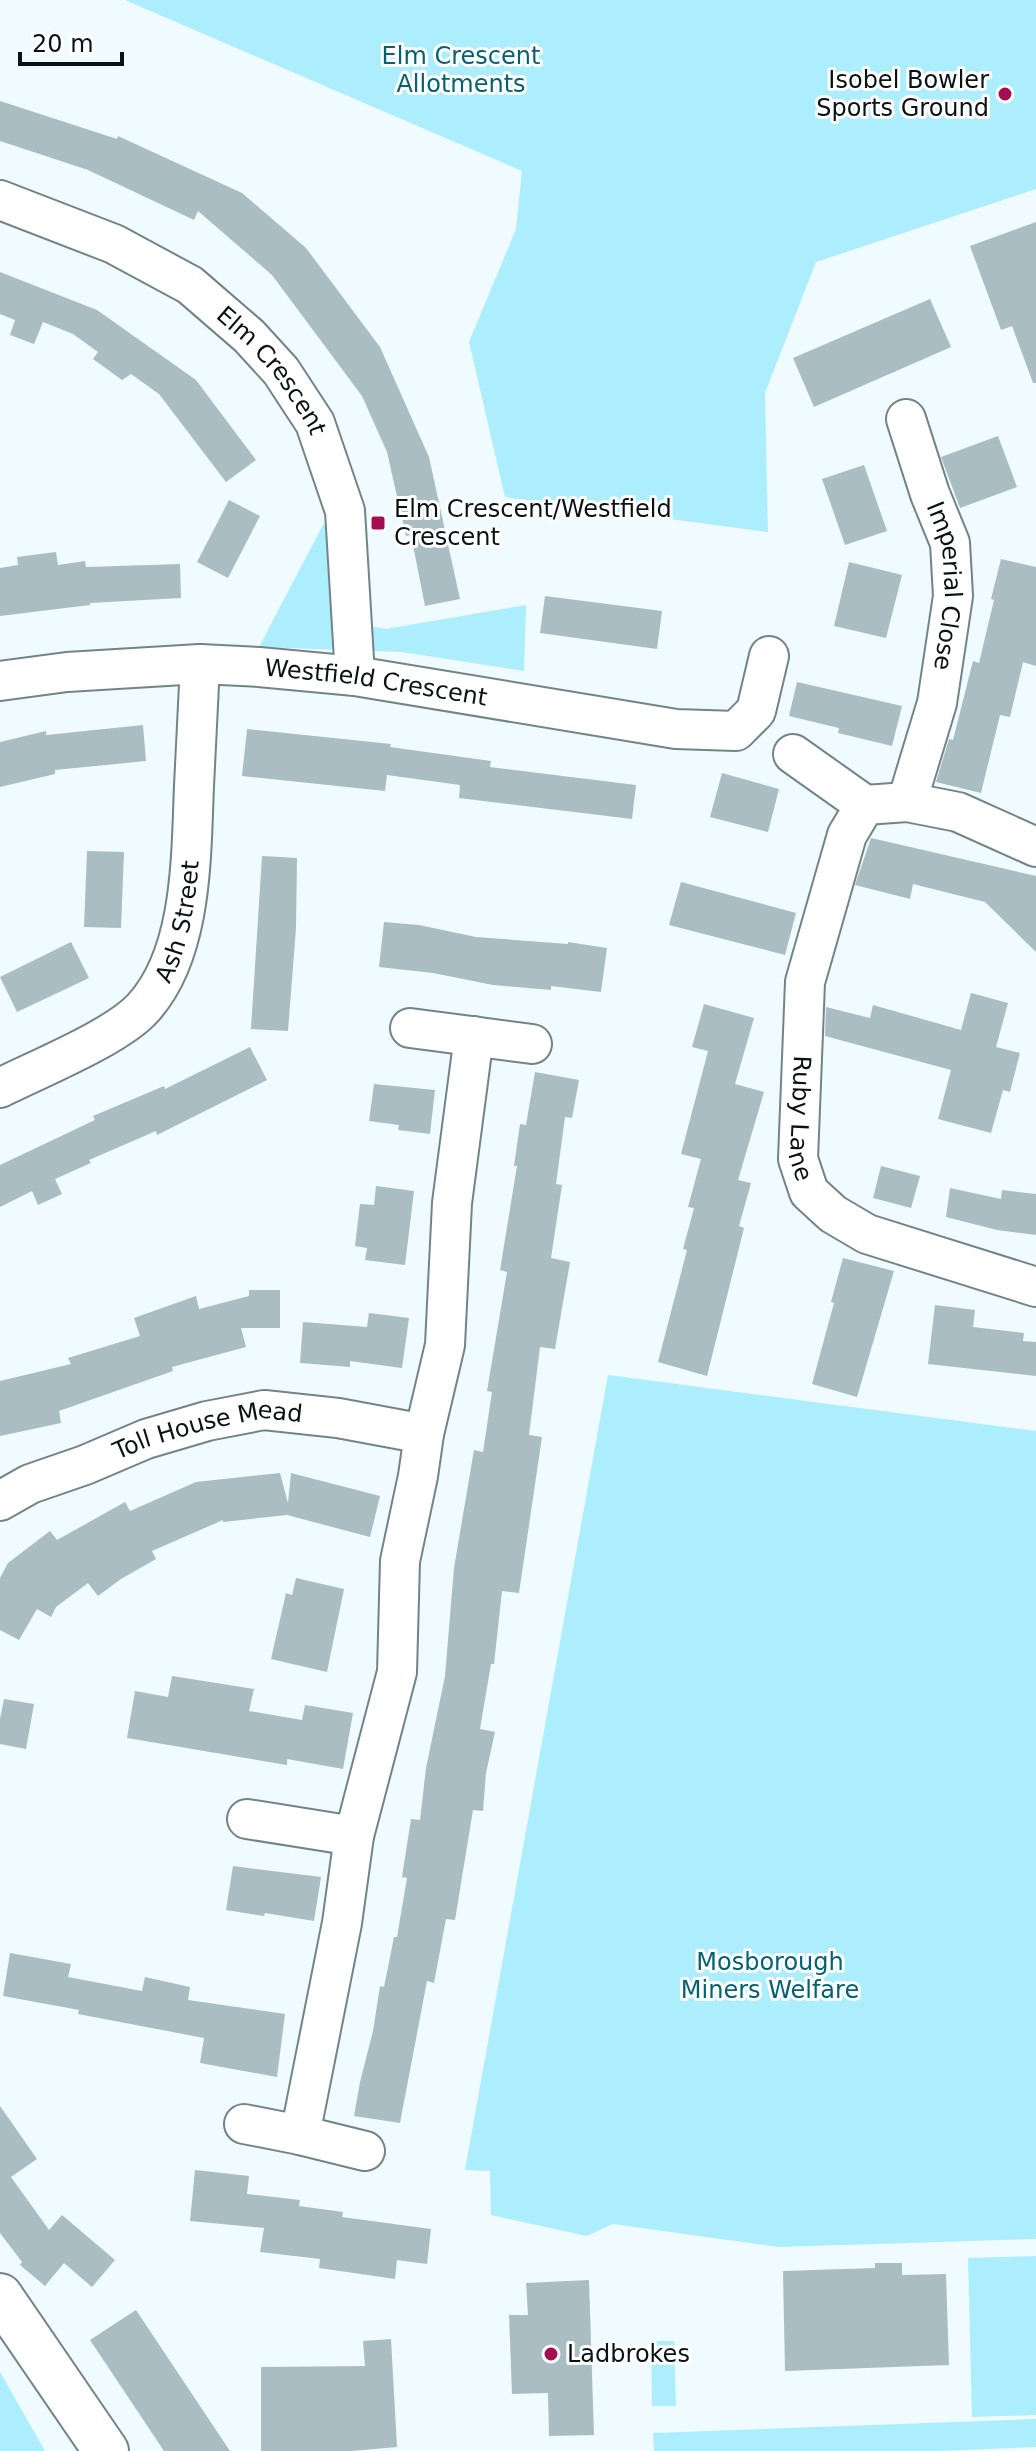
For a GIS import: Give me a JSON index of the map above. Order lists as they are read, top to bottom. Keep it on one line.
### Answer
{"streets":{"street":["Elm Crescent","Imperial Close","Westfield Crescent","Ash Street","Ruby Lane","Toll House Mead"]},"crossings":[["Elm Crescent","Westfield Crescent"],["Westfield Crescent","Ash Street"]],"parks":["Elm Crescent Allotments","Mosborough Miners Welfare"],"places":{"other":["Isobel Bowler Sports Ground","Ladbrokes"],"transit":["Elm Crescent/Westfield Crescent"]},"scale_bar":"20 m"}
